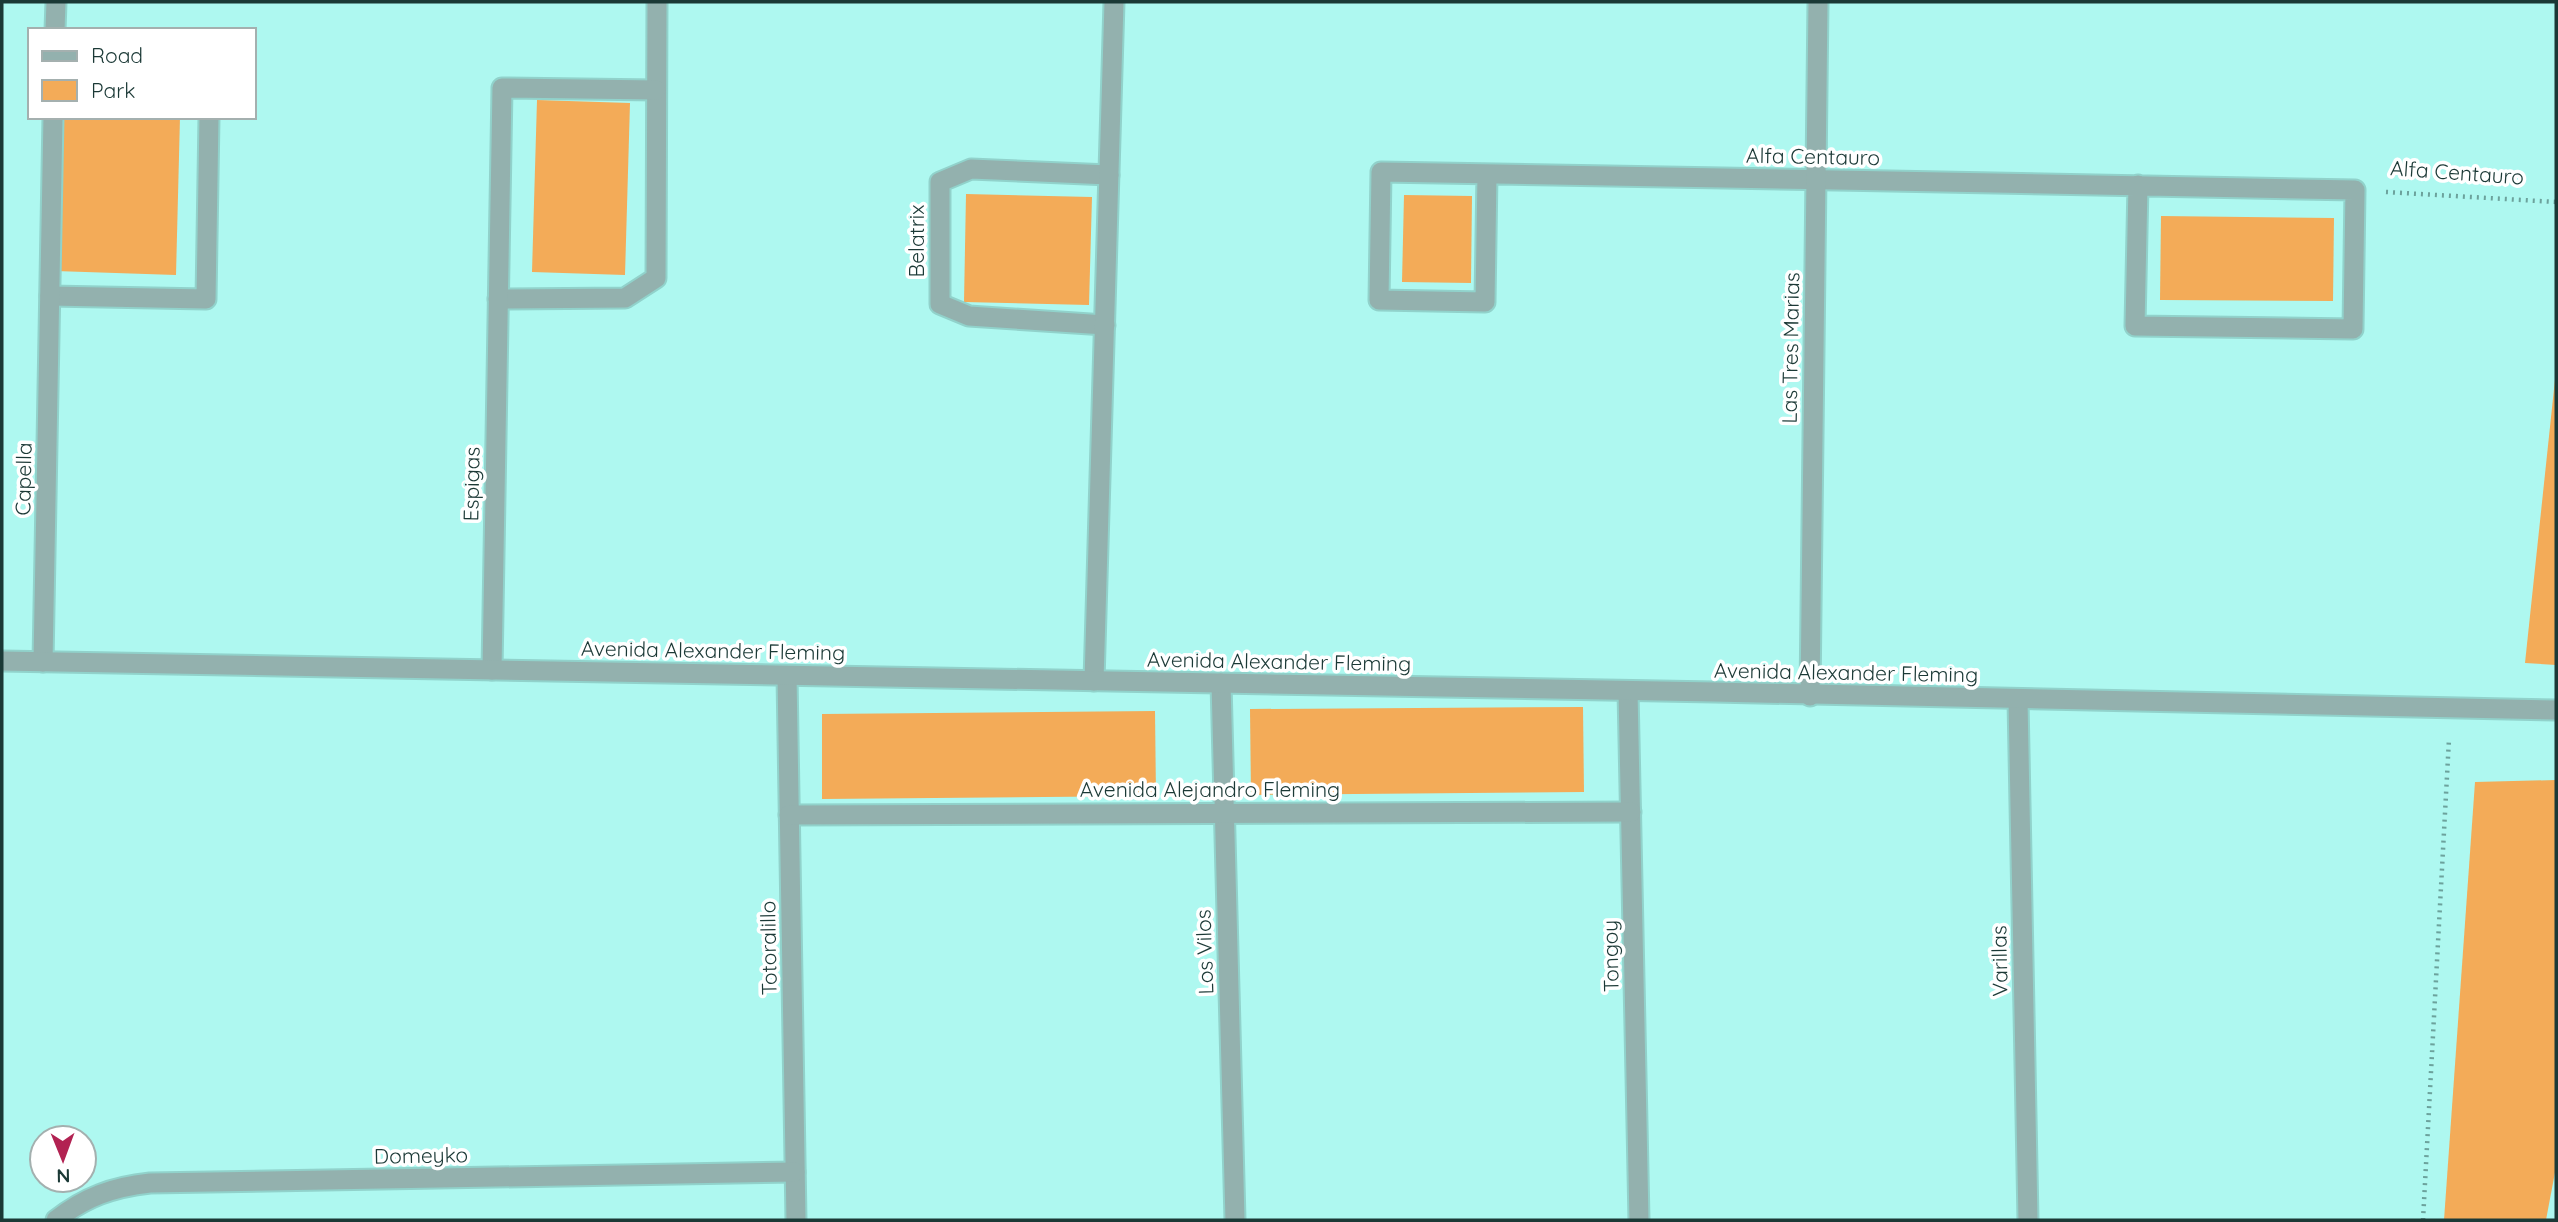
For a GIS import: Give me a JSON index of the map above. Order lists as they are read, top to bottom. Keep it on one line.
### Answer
{"streets":{"street":["Alfa Centauro","Belatrix","Las Tres Marias","Capella","Espigas","Avenida Alexander Fleming","Avenida Alejandro Fleming","Totoralillo","Los Vilos","Tongoy","Varillas","Domeyko"]},"crossings":[["Alfa Centauro","Las Tres Marias"],["Las Tres Marias","Avenida Alexander Fleming"],["Capella","Avenida Alexander Fleming"],["Espigas","Avenida Alexander Fleming"],["Avenida Alexander Fleming","Totoralillo"],["Avenida Alexander Fleming","Los Vilos"],["Avenida Alexander Fleming","Tongoy"],["Avenida Alexander Fleming","Varillas"],["Avenida Alejandro Fleming","Totoralillo"],["Avenida Alejandro Fleming","Los Vilos"],["Avenida Alejandro Fleming","Tongoy"],["Totoralillo","Domeyko"]],"legend":["Road","Park"],"north":"bottom"}
